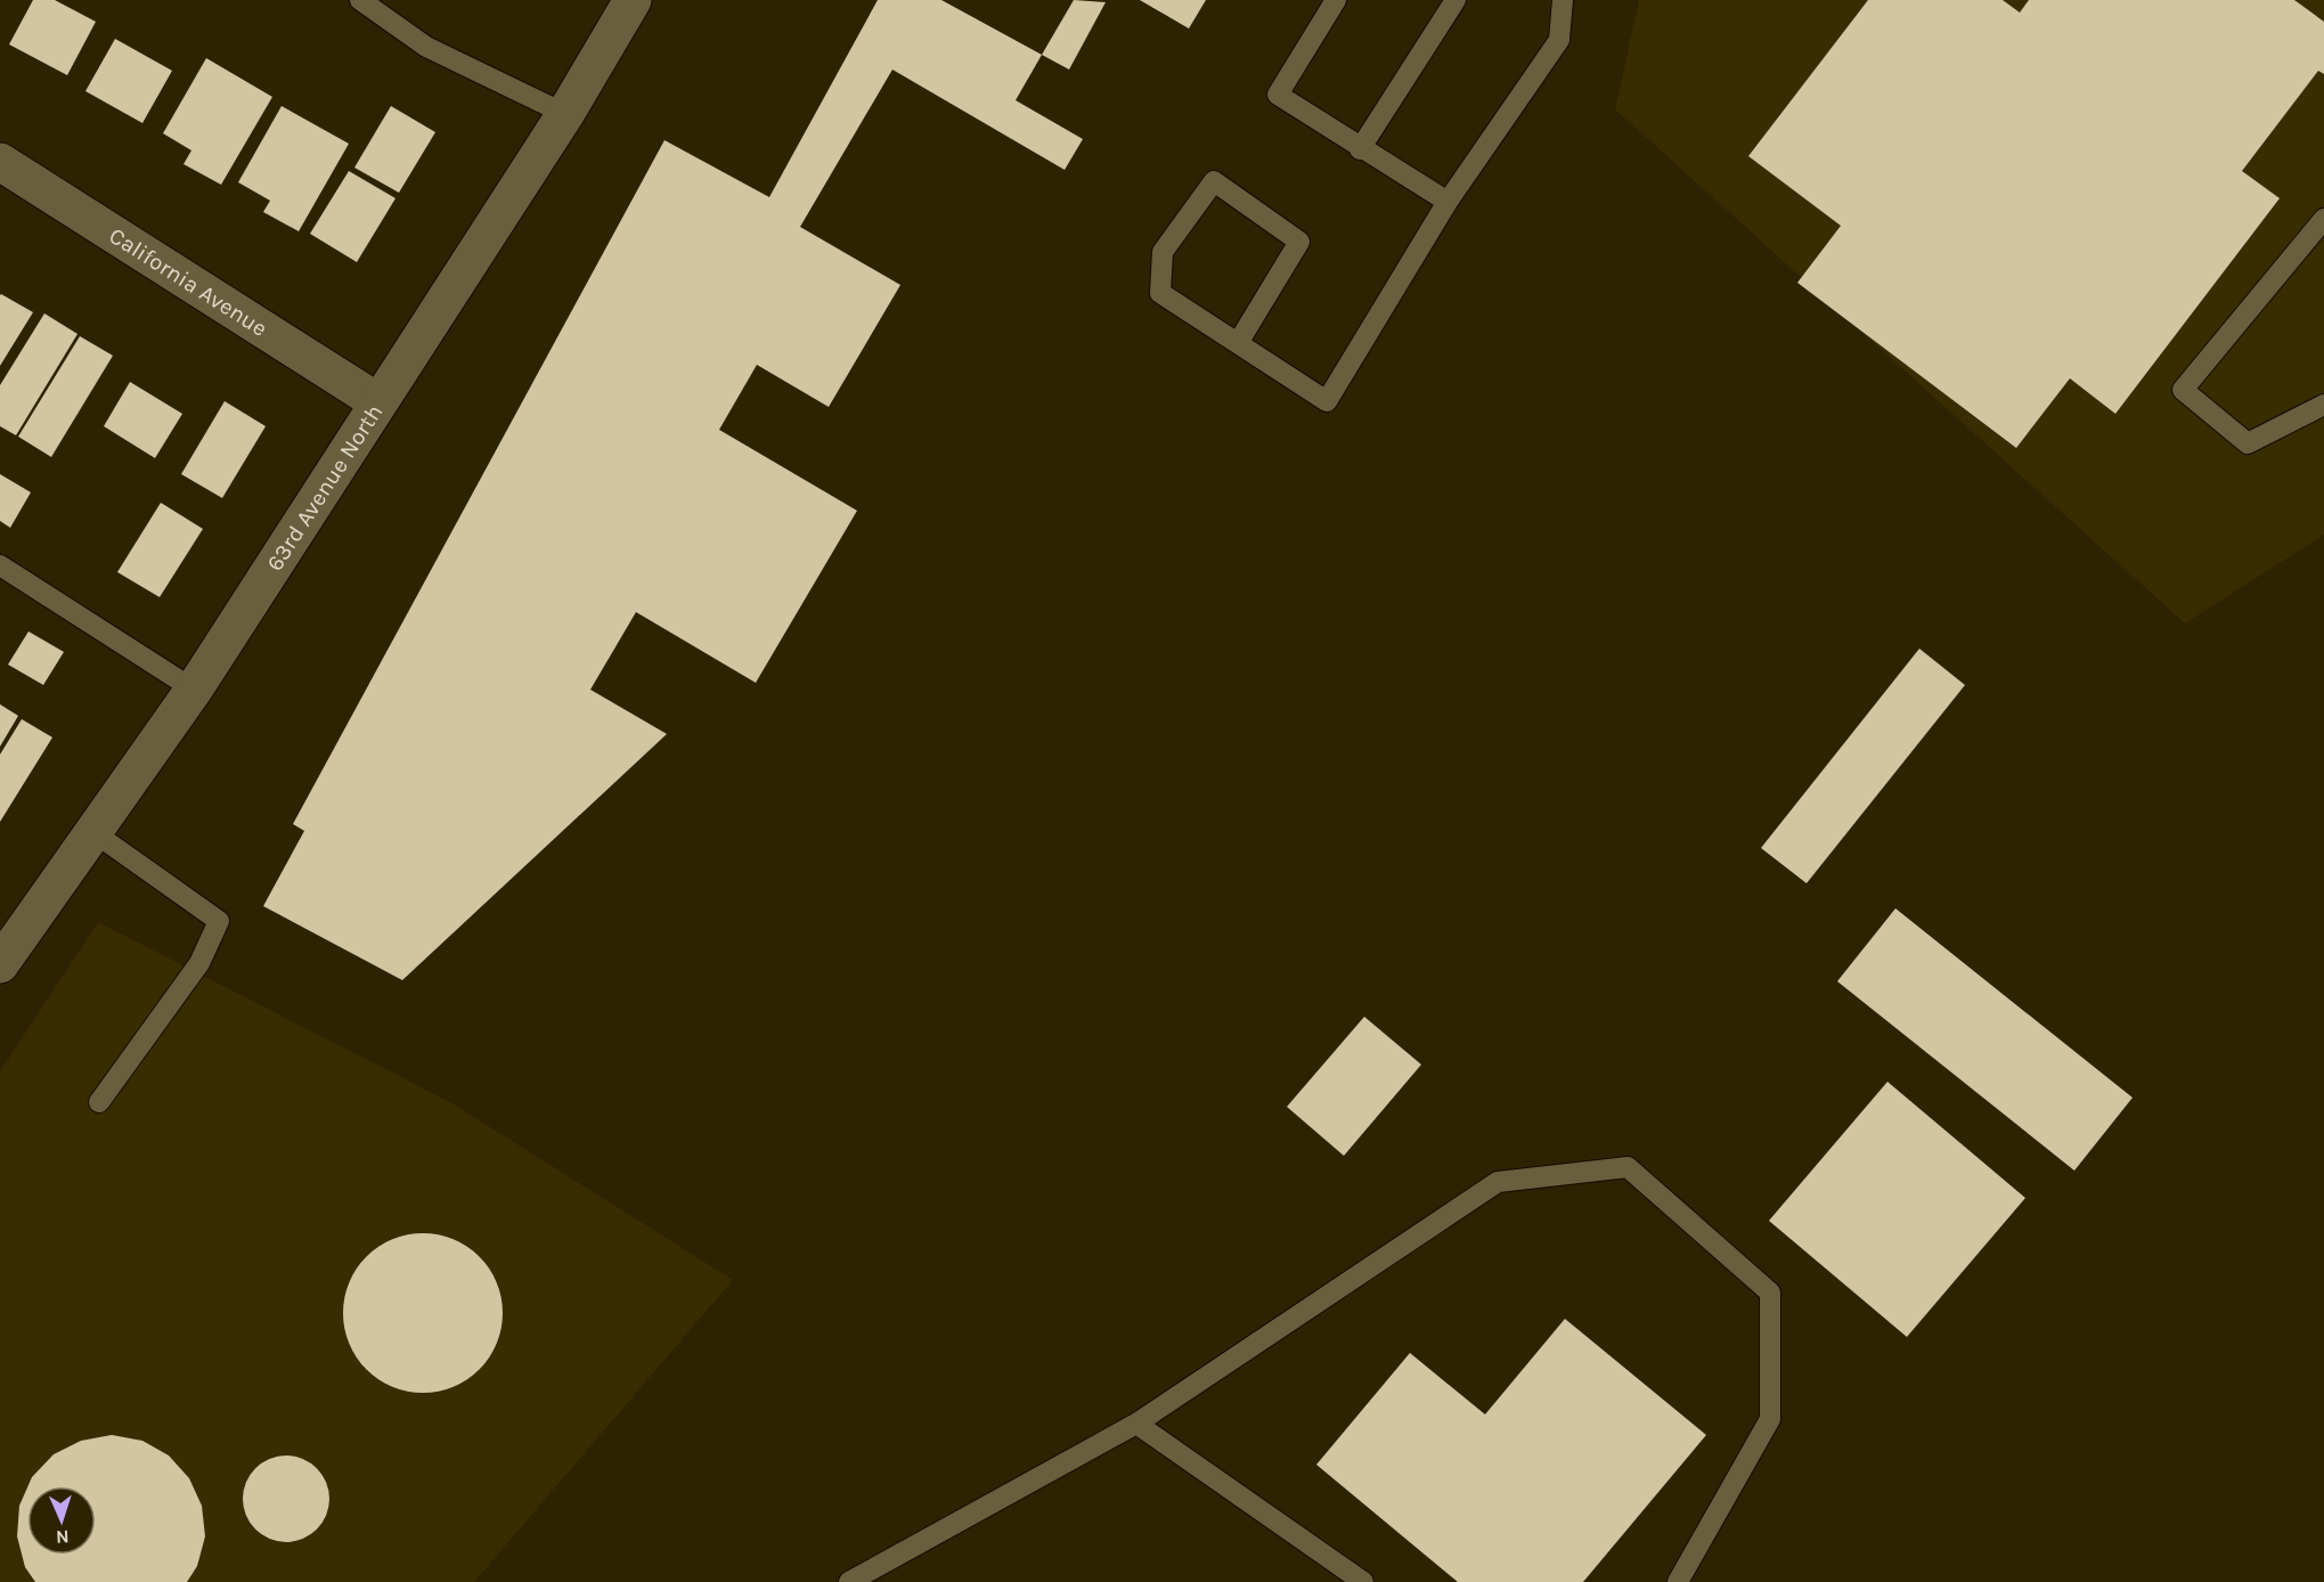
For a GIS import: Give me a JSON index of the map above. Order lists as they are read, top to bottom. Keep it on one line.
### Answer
{"streets":{"street":["California Avenue","63rd Avenue North"]},"crossings":[["California Avenue","63rd Avenue North"]],"north":"bottom"}
